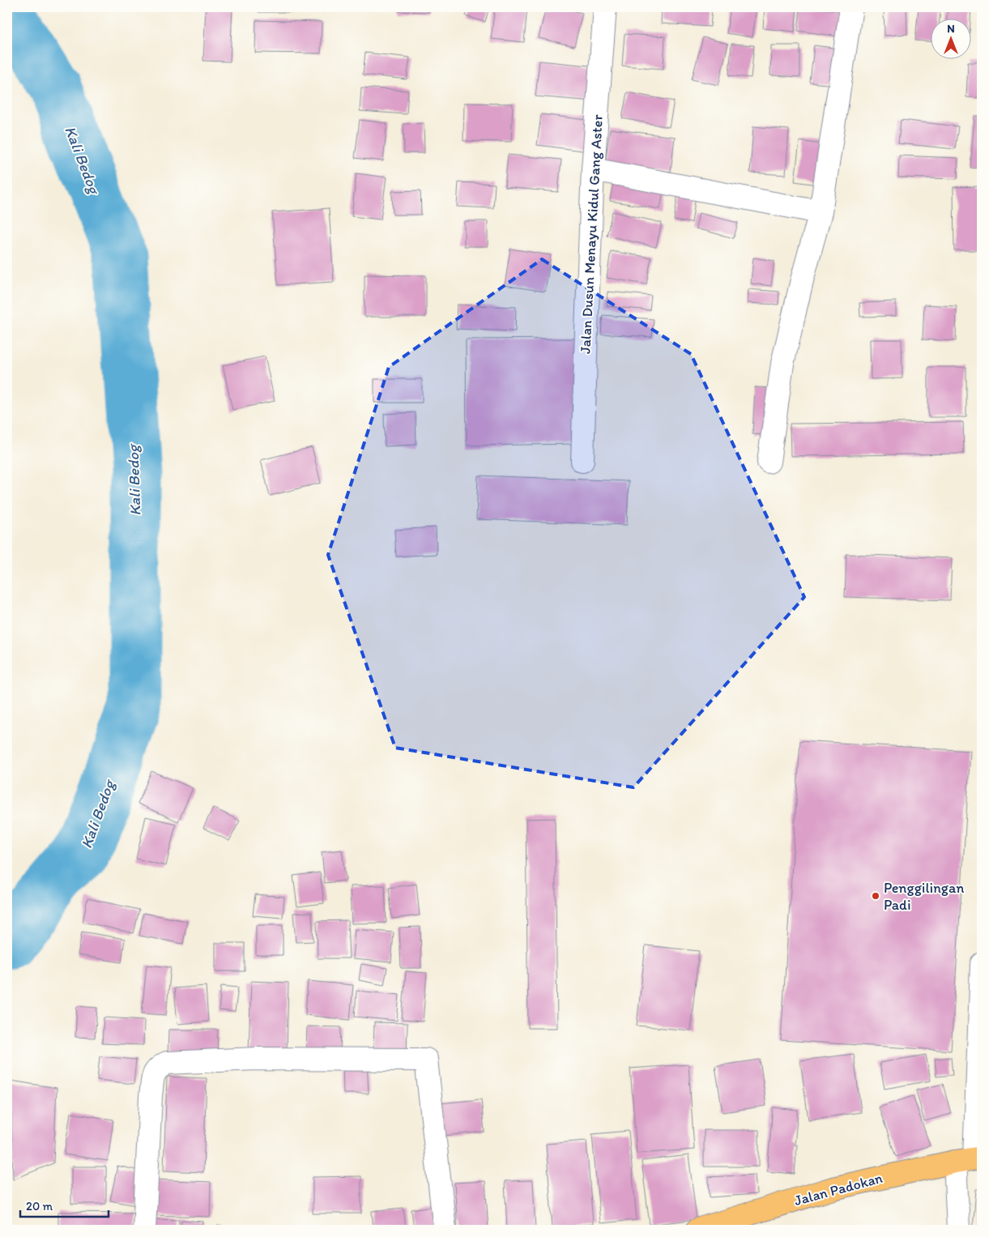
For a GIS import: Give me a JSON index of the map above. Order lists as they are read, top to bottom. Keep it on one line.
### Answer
{"streets":{"main road":["Jalan Padokan"],"street":["Jalan Dusun Menayu Kidul Gang Aster"]},"water":["Kali Bedog"],"places":["Penggilingan Padi"],"scale_bar":"20 m","north":"top"}
